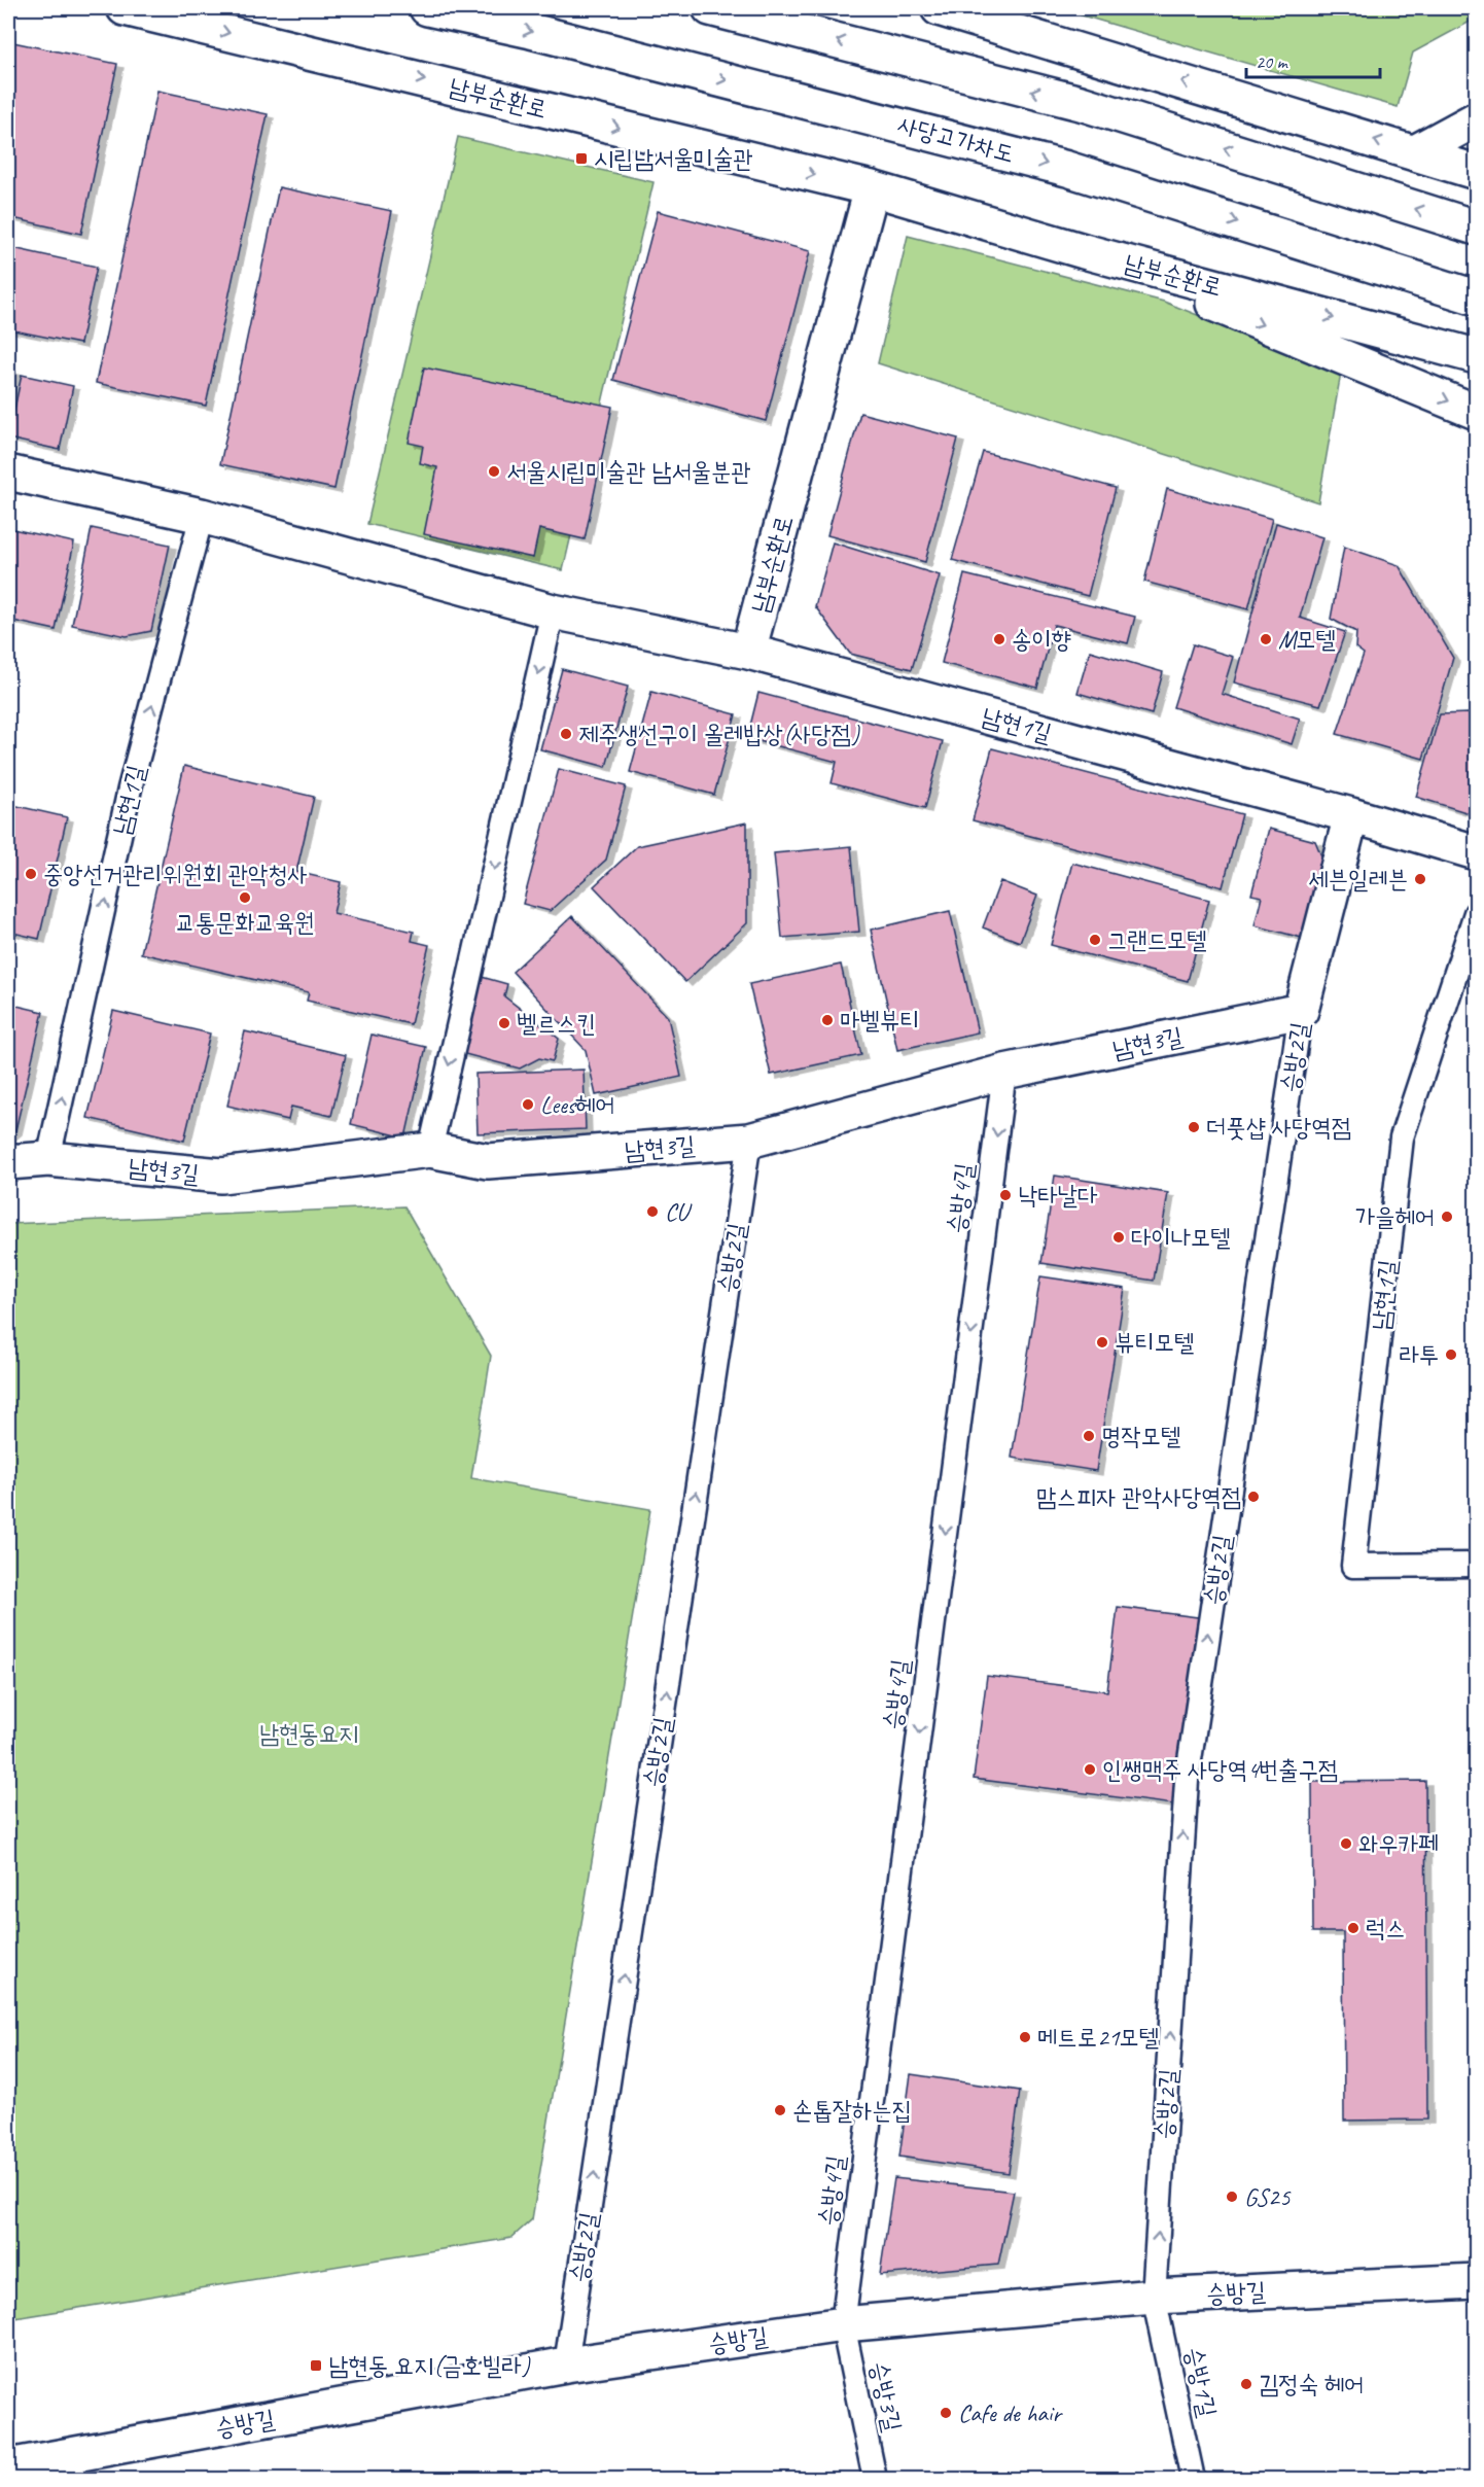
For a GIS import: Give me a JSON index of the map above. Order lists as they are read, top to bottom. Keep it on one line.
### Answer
{"streets":{"street":["남부순환로","사당고가차도","남현1길","남현3길","승방2길","승방길"],"lane":["승방4길","승방1길","승방3길"]},"crossings":[["남부순환로","남현1길"],["남현1길","남현3길"],["남현1길","승방2길"],["남현3길","승방2길"],["남현3길","승방4길"],["승방2길","승방길"],["승방2길","승방1길"],["승방4길","승방길"],["승방4길","승방3길"],["승방길","승방1길"],["승방길","승방3길"]],"one_way":["승방2길","승방4길"],"parks":["남현동요지"],"places":{"transit":["시립남서울미술관","남현동 요지(금호빌라)"],"other":["서울시립미술관 남서울분관","송이향","M모텔","제주생선구이 올레밥상(사당점)","중앙선거관리위원회 관악청사","세븐일레븐","교통문화교육원","그랜드모텔","마벨뷰티","벨르스킨","Lees헤어","더풋샵 사당역점","낙타날다","CU","가을헤어","다이나모텔","뷰티모텔","라투","명작모텔","맘스피자 관악사당역점","인쌩맥주 사당역4번출구점","와우카페","럭스","메트로21모텔","손톱잘하는집","GS25","김정숙 헤어","Cafe de hair"]},"scale_bar":"20 m"}
